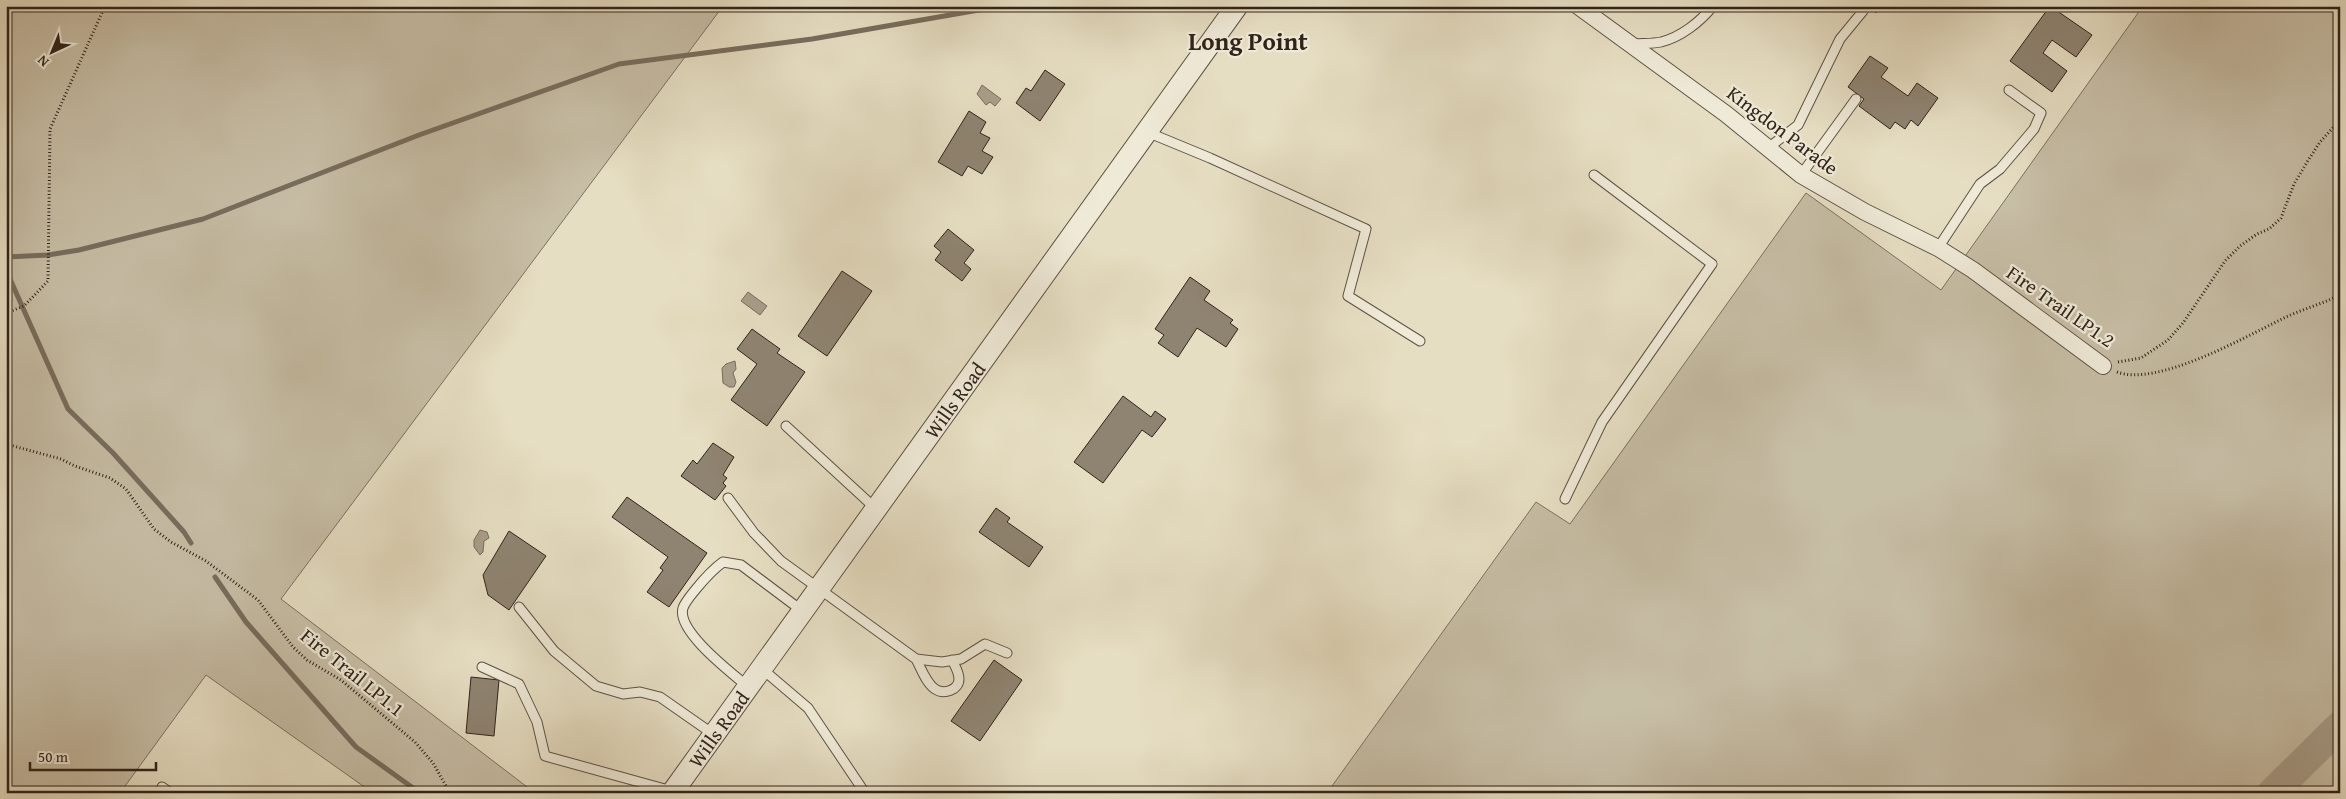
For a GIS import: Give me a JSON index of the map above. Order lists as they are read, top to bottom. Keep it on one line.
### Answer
{"streets":{"street":["Kingdon Parade","Fire Trail LP1.2","Wills Road"],"path":["Fire Trail LP1.1"]},"crossings":[["Kingdon Parade","Fire Trail LP1.2"]],"districts":["Long Point"],"scale_bar":"50 m","north":"bottom left"}
